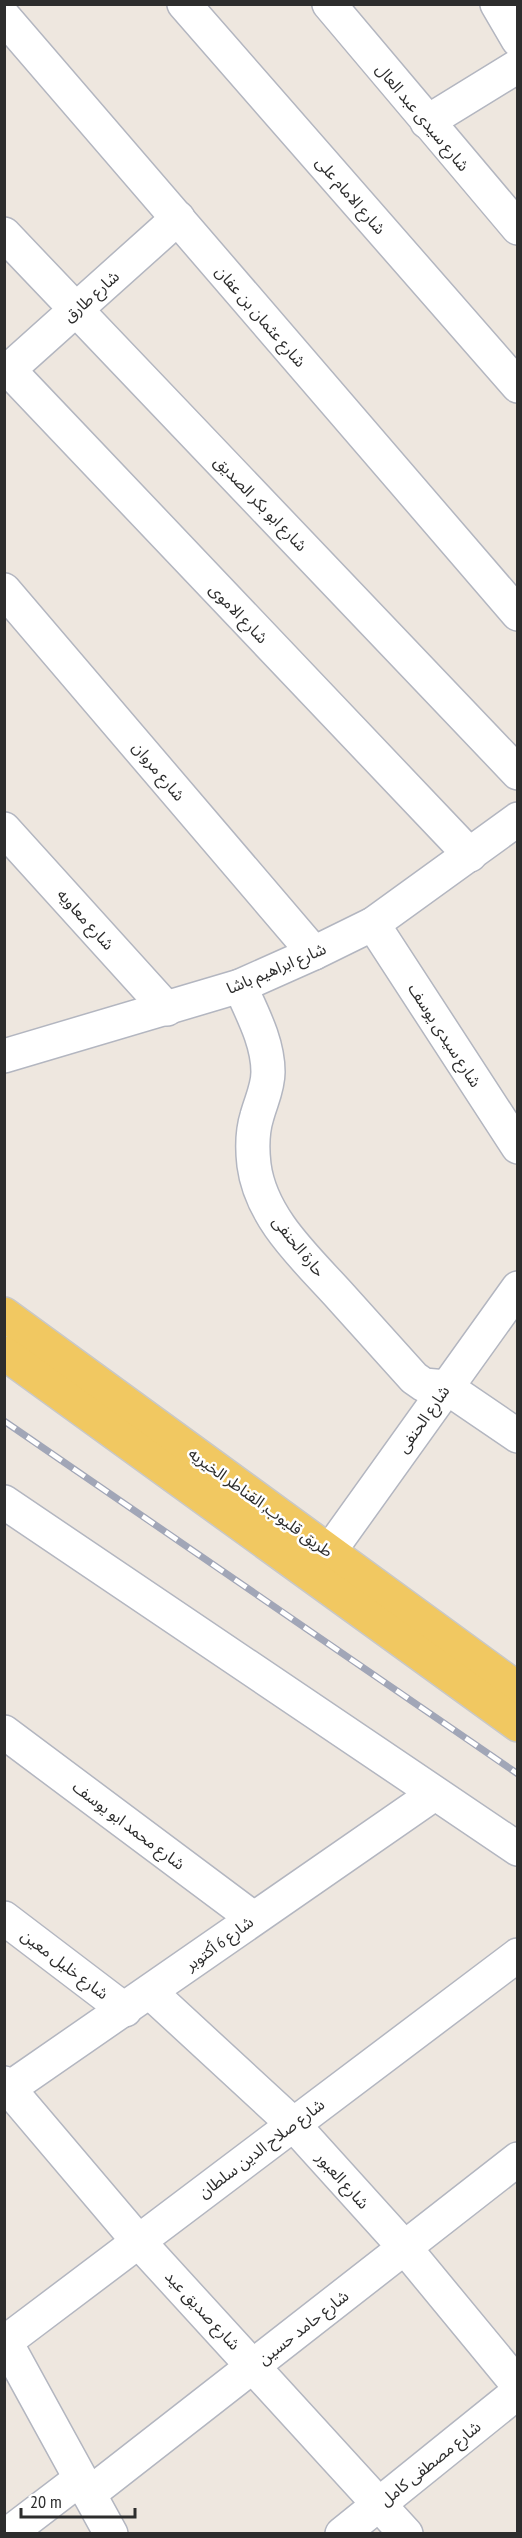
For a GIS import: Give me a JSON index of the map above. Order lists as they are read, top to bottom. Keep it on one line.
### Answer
{"streets":{"main road":["طريق قليوب, القناطر الخيريه"],"street":["شارع سيدى عبد العال","شارع الامام على","شارع طارق","شارع عثمان بن عفان","شارع ابو بكر الصديق","شارع الاموى","شارع مروان","شارع معاويه","شارع ابراهيم باشا","شارع سيدى يوسف","حارة الحنفى","شارع الحنفى","شارع محمد ابو يوسف","شارع 6 أكتوبر","شارع خليل معين","شارع صلاح الدين سلطان","شارع العبور","شارع صديق عيد","شارع حامد حسين","شارع مصطفى كامل"]},"crossings":[["شارع طارق","شارع عثمان بن عفان"],["شارع طارق","شارع ابو بكر الصديق"],["شارع طارق","شارع الاموى"],["شارع الاموى","شارع ابراهيم باشا"],["شارع مروان","شارع ابراهيم باشا"],["شارع معاويه","شارع ابراهيم باشا"],["شارع ابراهيم باشا","شارع سيدى يوسف"],["شارع ابراهيم باشا","حارة الحنفى"],["حارة الحنفى","شارع الحنفى"],["شارع الحنفى","طريق قليوب, القناطر الخيريه"],["شارع محمد ابو يوسف","شارع 6 أكتوبر"],["شارع 6 أكتوبر","شارع خليل معين"],["شارع 6 أكتوبر","شارع العبور"],["شارع 6 أكتوبر","شارع صديق عيد"],["شارع خليل معين","شارع العبور"],["شارع صلاح الدين سلطان","شارع العبور"],["شارع صلاح الدين سلطان","شارع صديق عيد"],["شارع العبور","شارع حامد حسين"],["شارع صديق عيد","شارع حامد حسين"],["شارع صديق عيد","شارع مصطفى كامل"]],"scale_bar":"20 m"}
